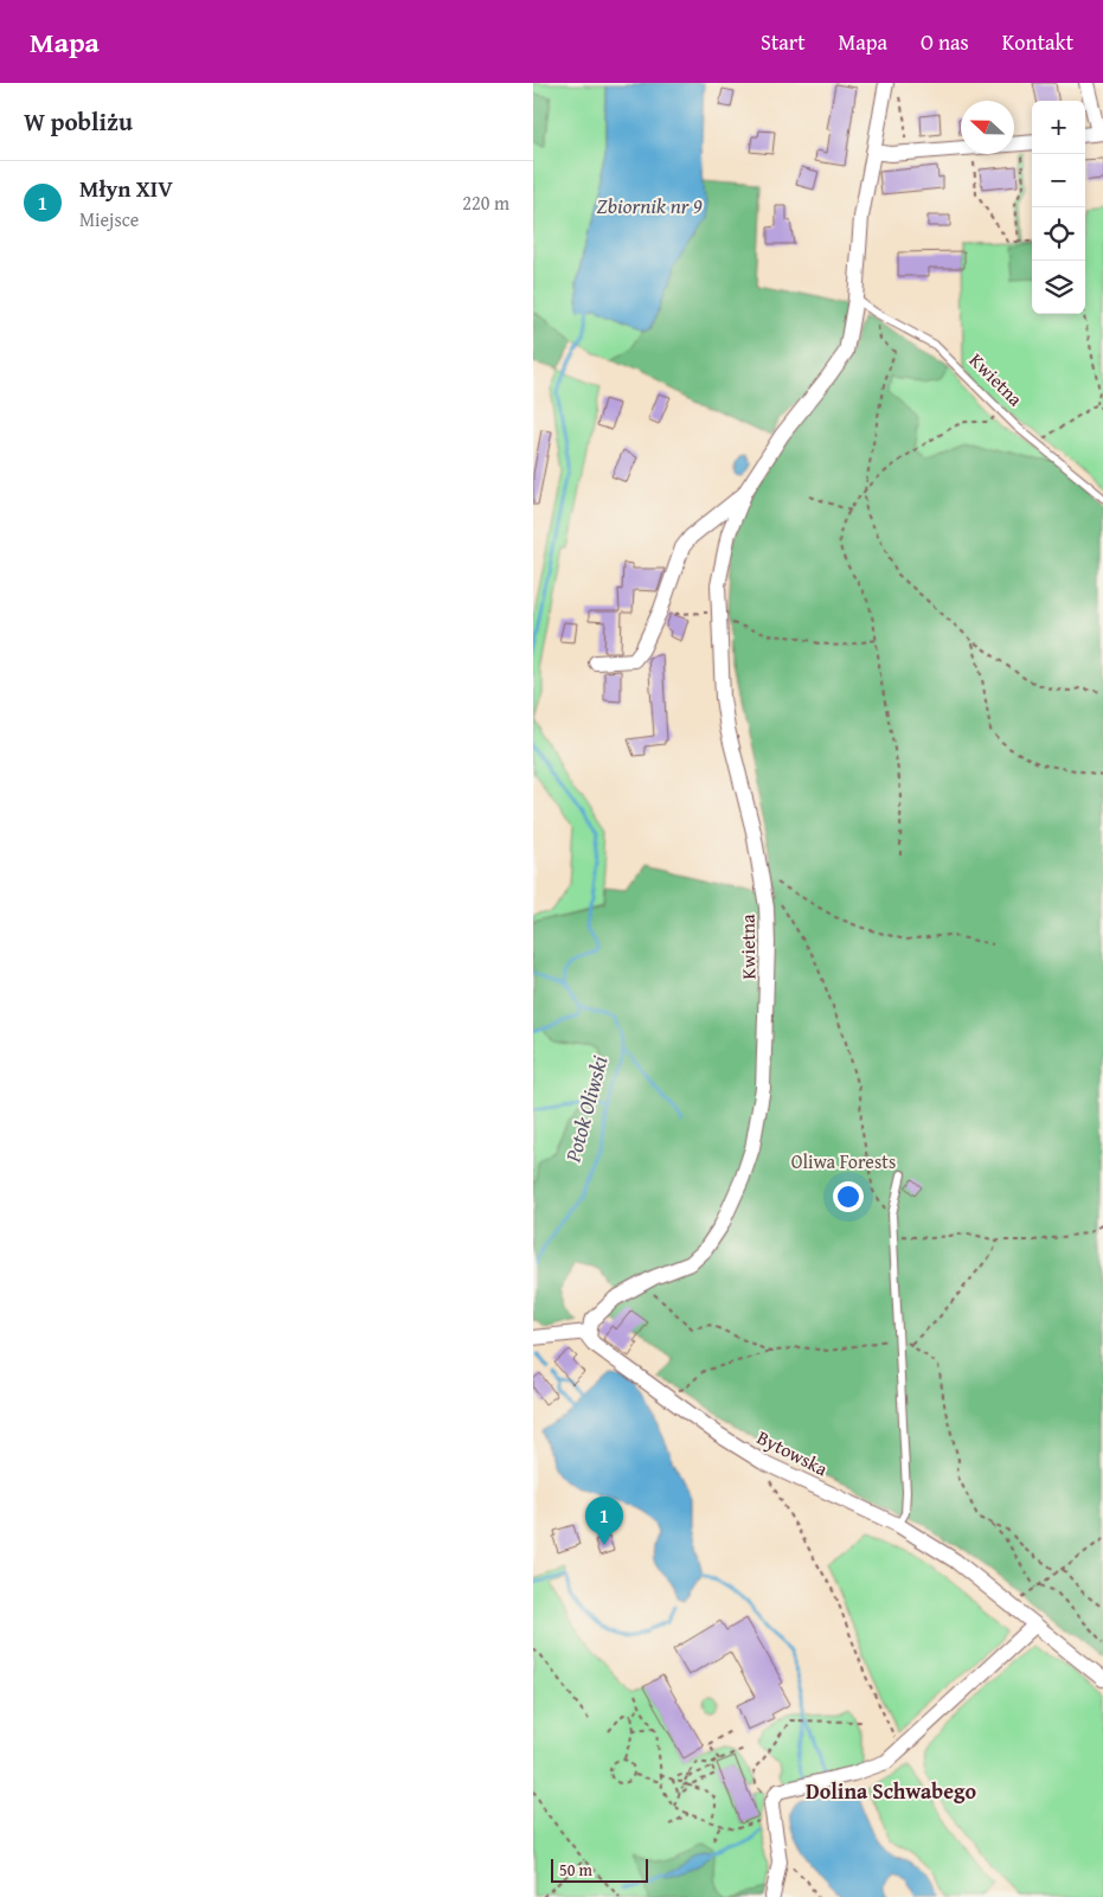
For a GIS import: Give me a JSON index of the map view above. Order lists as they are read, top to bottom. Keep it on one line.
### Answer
{"streets":{"street":["Kwietna","Bytowska"]},"crossings":[["Kwietna","Bytowska"]],"districts":["Dolina Schwabego"],"water":["Zbiornik nr 9","Potok Oliwski"],"parks":["Oliwa Forests"],"scale_bar":"50 m","north":"left","page":{"header":"Mapa","nav":["Start","Mapa","O nas","Kontakt"],"heading":"W pobliżu","map_buttons":["+","−"],"list":[{"mark":"1","name":"Młyn XIV","note":"Miejsce","value":"220 m"}],"pins":"1","scale":"50 m"}}
